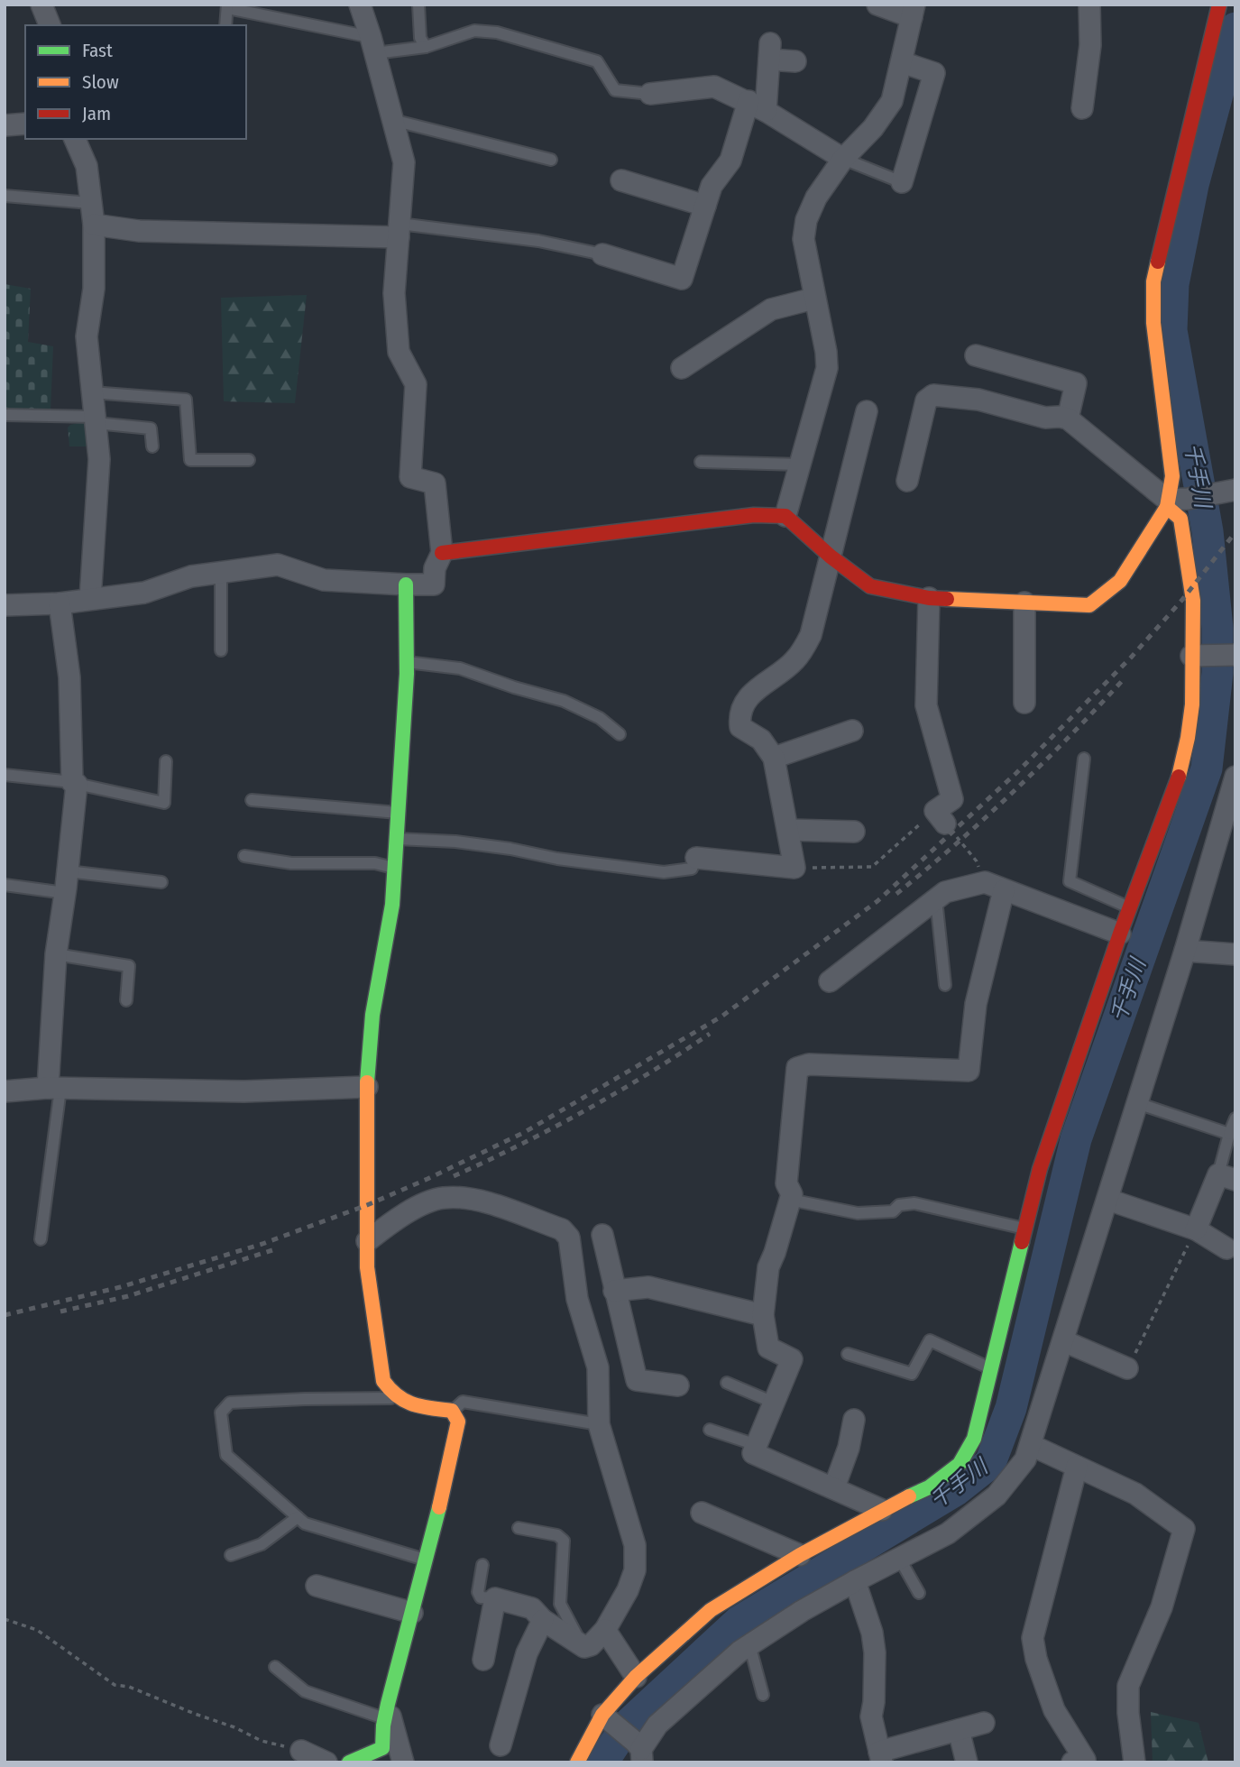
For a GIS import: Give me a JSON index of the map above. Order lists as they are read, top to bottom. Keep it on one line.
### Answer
{"water":["千手川"],"legend":["Fast","Slow","Jam"]}
